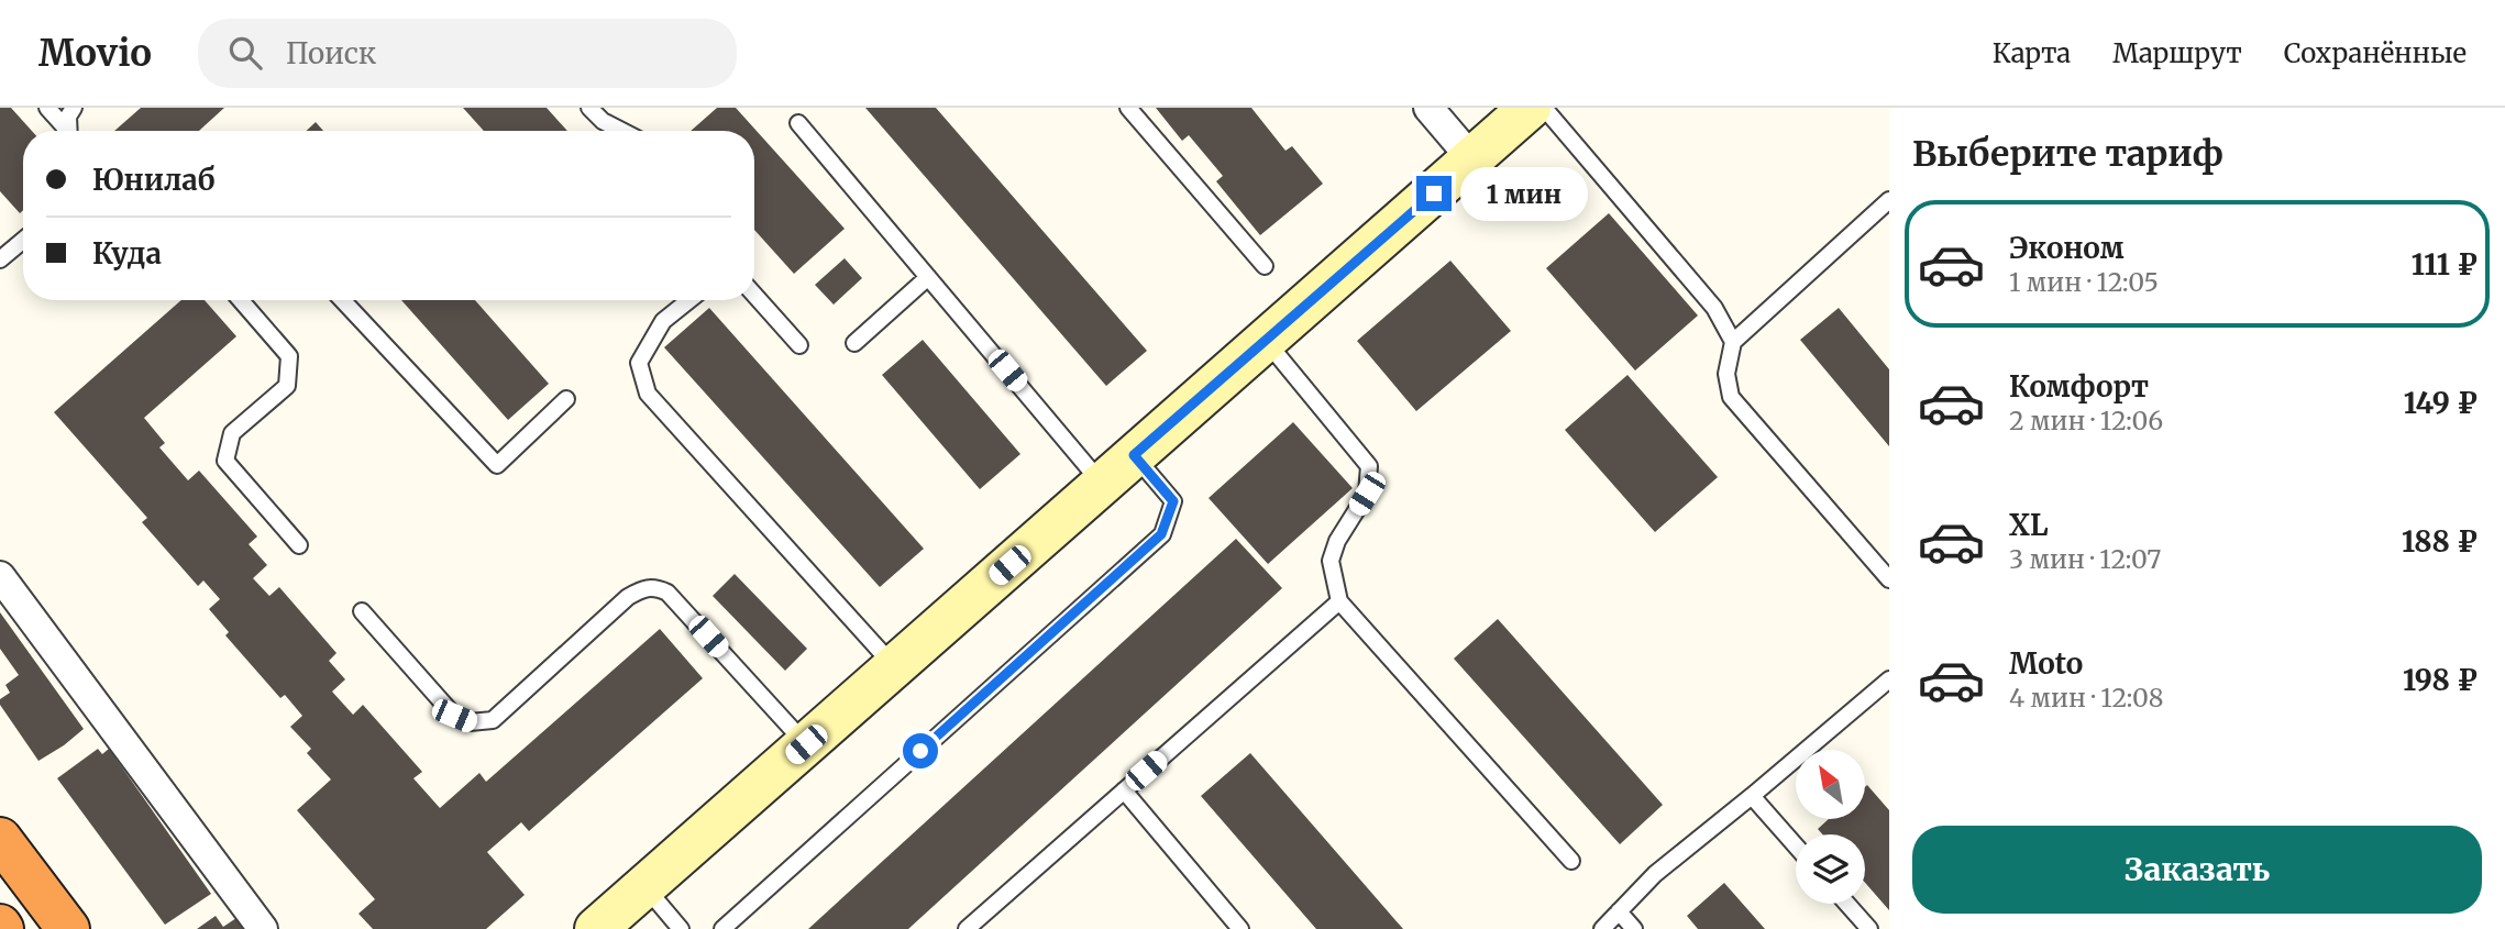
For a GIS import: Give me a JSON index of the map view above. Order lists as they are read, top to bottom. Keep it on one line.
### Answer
{"north":"top left","page":{"header":"Movio","search":"Поиск","nav":["Карта","Маршрут","Сохранённые"],"heading":"Выберите тариф","banner":["Юнилаб","Куда"],"bubble":"1 мин","list":[{"name":"Эконом","note":"1 мин · 12:05","value":"111 ₽"},{"name":"Комфорт","note":"2 мин · 12:06","value":"149 ₽"},{"name":"XL","note":"3 мин · 12:07","value":"188 ₽"},{"name":"Moto","note":"4 мин · 12:08","value":"198 ₽"}],"buttons":"Заказать"}}
